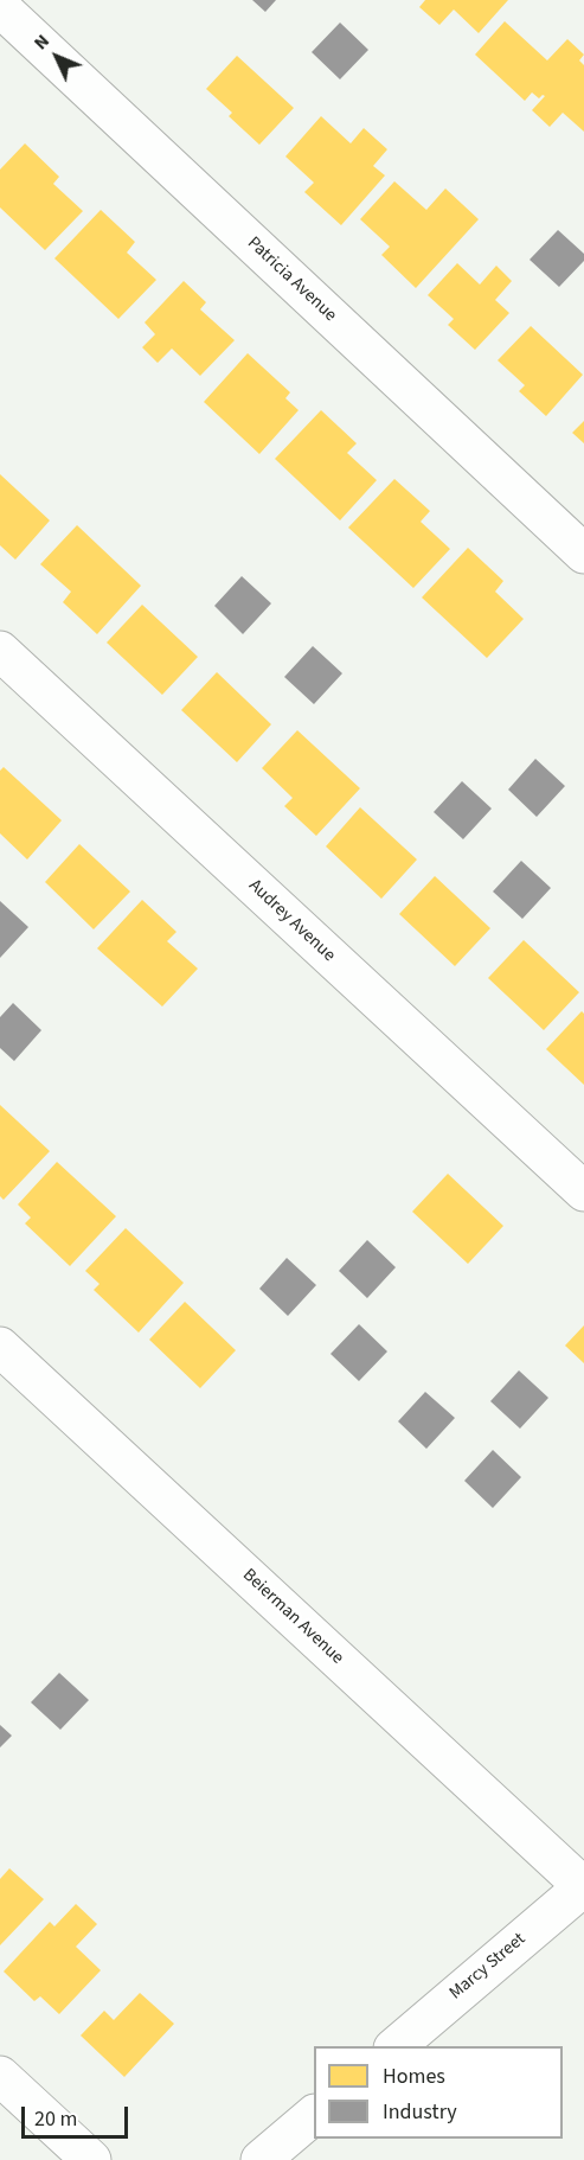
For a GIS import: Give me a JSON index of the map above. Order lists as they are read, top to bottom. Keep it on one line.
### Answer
{"streets":{"street":["Patricia Avenue","Audrey Avenue","Beierman Avenue","Marcy Street"]},"crossings":[["Beierman Avenue","Marcy Street"]],"legend":["Homes","Industry"],"scale_bar":"20 m","north":"top left"}
